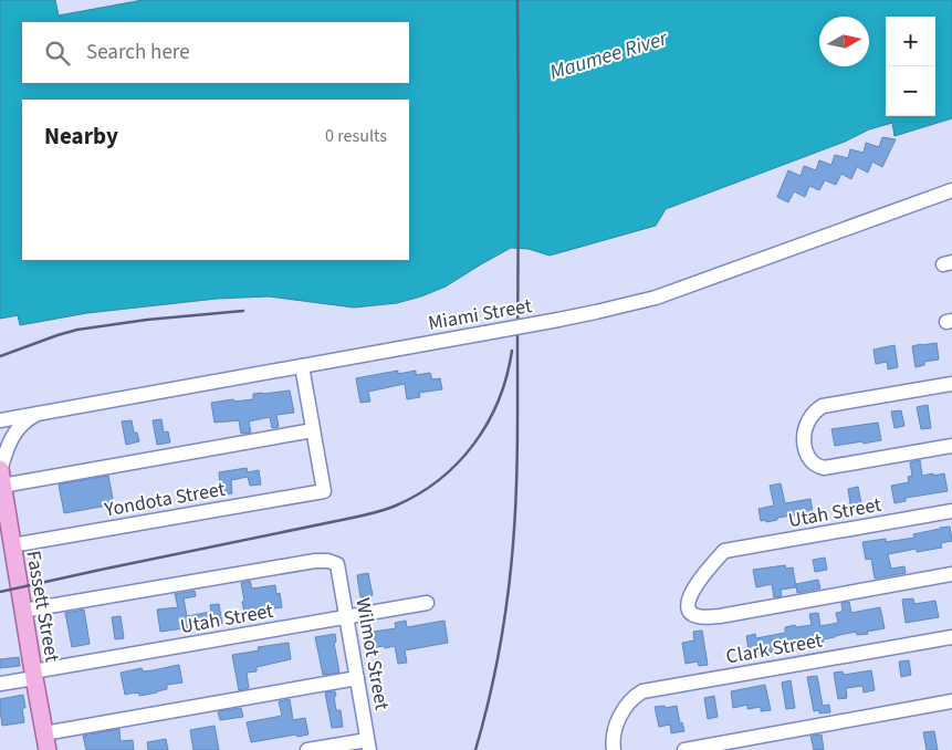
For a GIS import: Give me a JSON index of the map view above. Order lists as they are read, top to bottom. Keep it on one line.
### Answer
{"streets":{"main road":["Fassett Street"],"street":["Miami Street","Yondota Street","Utah Street","Clark Street","Wilmot Street"]},"crossings":[["Yondota Street","Fassett Street"],["Utah Street","Fassett Street"],["Utah Street","Wilmot Street"],["Fassett Street","Wilmot Street"]],"water":["Maumee River"],"north":"right","page":{"map_buttons":["+","−"],"search":"Search here","heading":["Nearby","0 results"]}}
